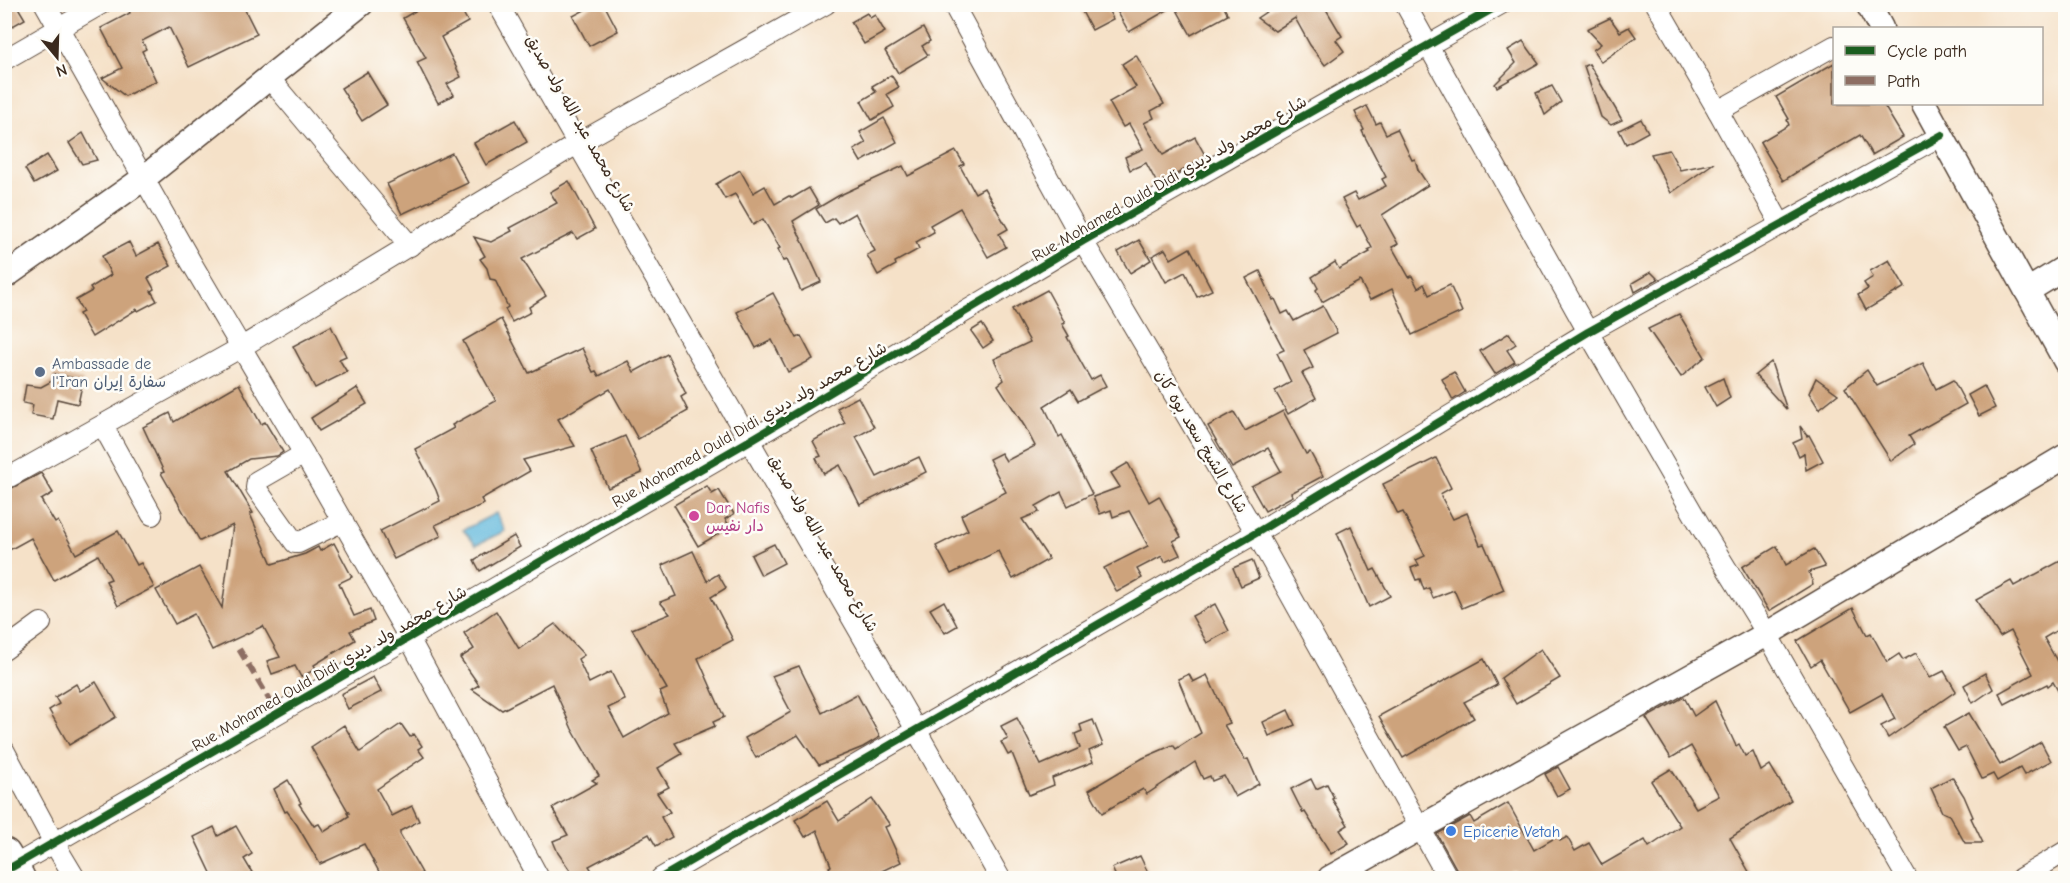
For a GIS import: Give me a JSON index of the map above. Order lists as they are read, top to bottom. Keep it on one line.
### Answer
{"streets":{"street":["شارع محمد عبد الله ولد صديق","Rue Mohamed Ould Didi شارع محمد ولد ديدي","شارع الشيخ سعد بوه كان"]},"crossings":[["شارع محمد عبد الله ولد صديق","Rue Mohamed Ould Didi شارع محمد ولد ديدي"],["Rue Mohamed Ould Didi شارع محمد ولد ديدي","شارع الشيخ سعد بوه كان"]],"places":["Ambassade de l'Iran سفارة إيران","Dar Nafis دار نفيس","Epicerie Vetah"],"legend":["Cycle path","Path"],"north":"bottom"}
